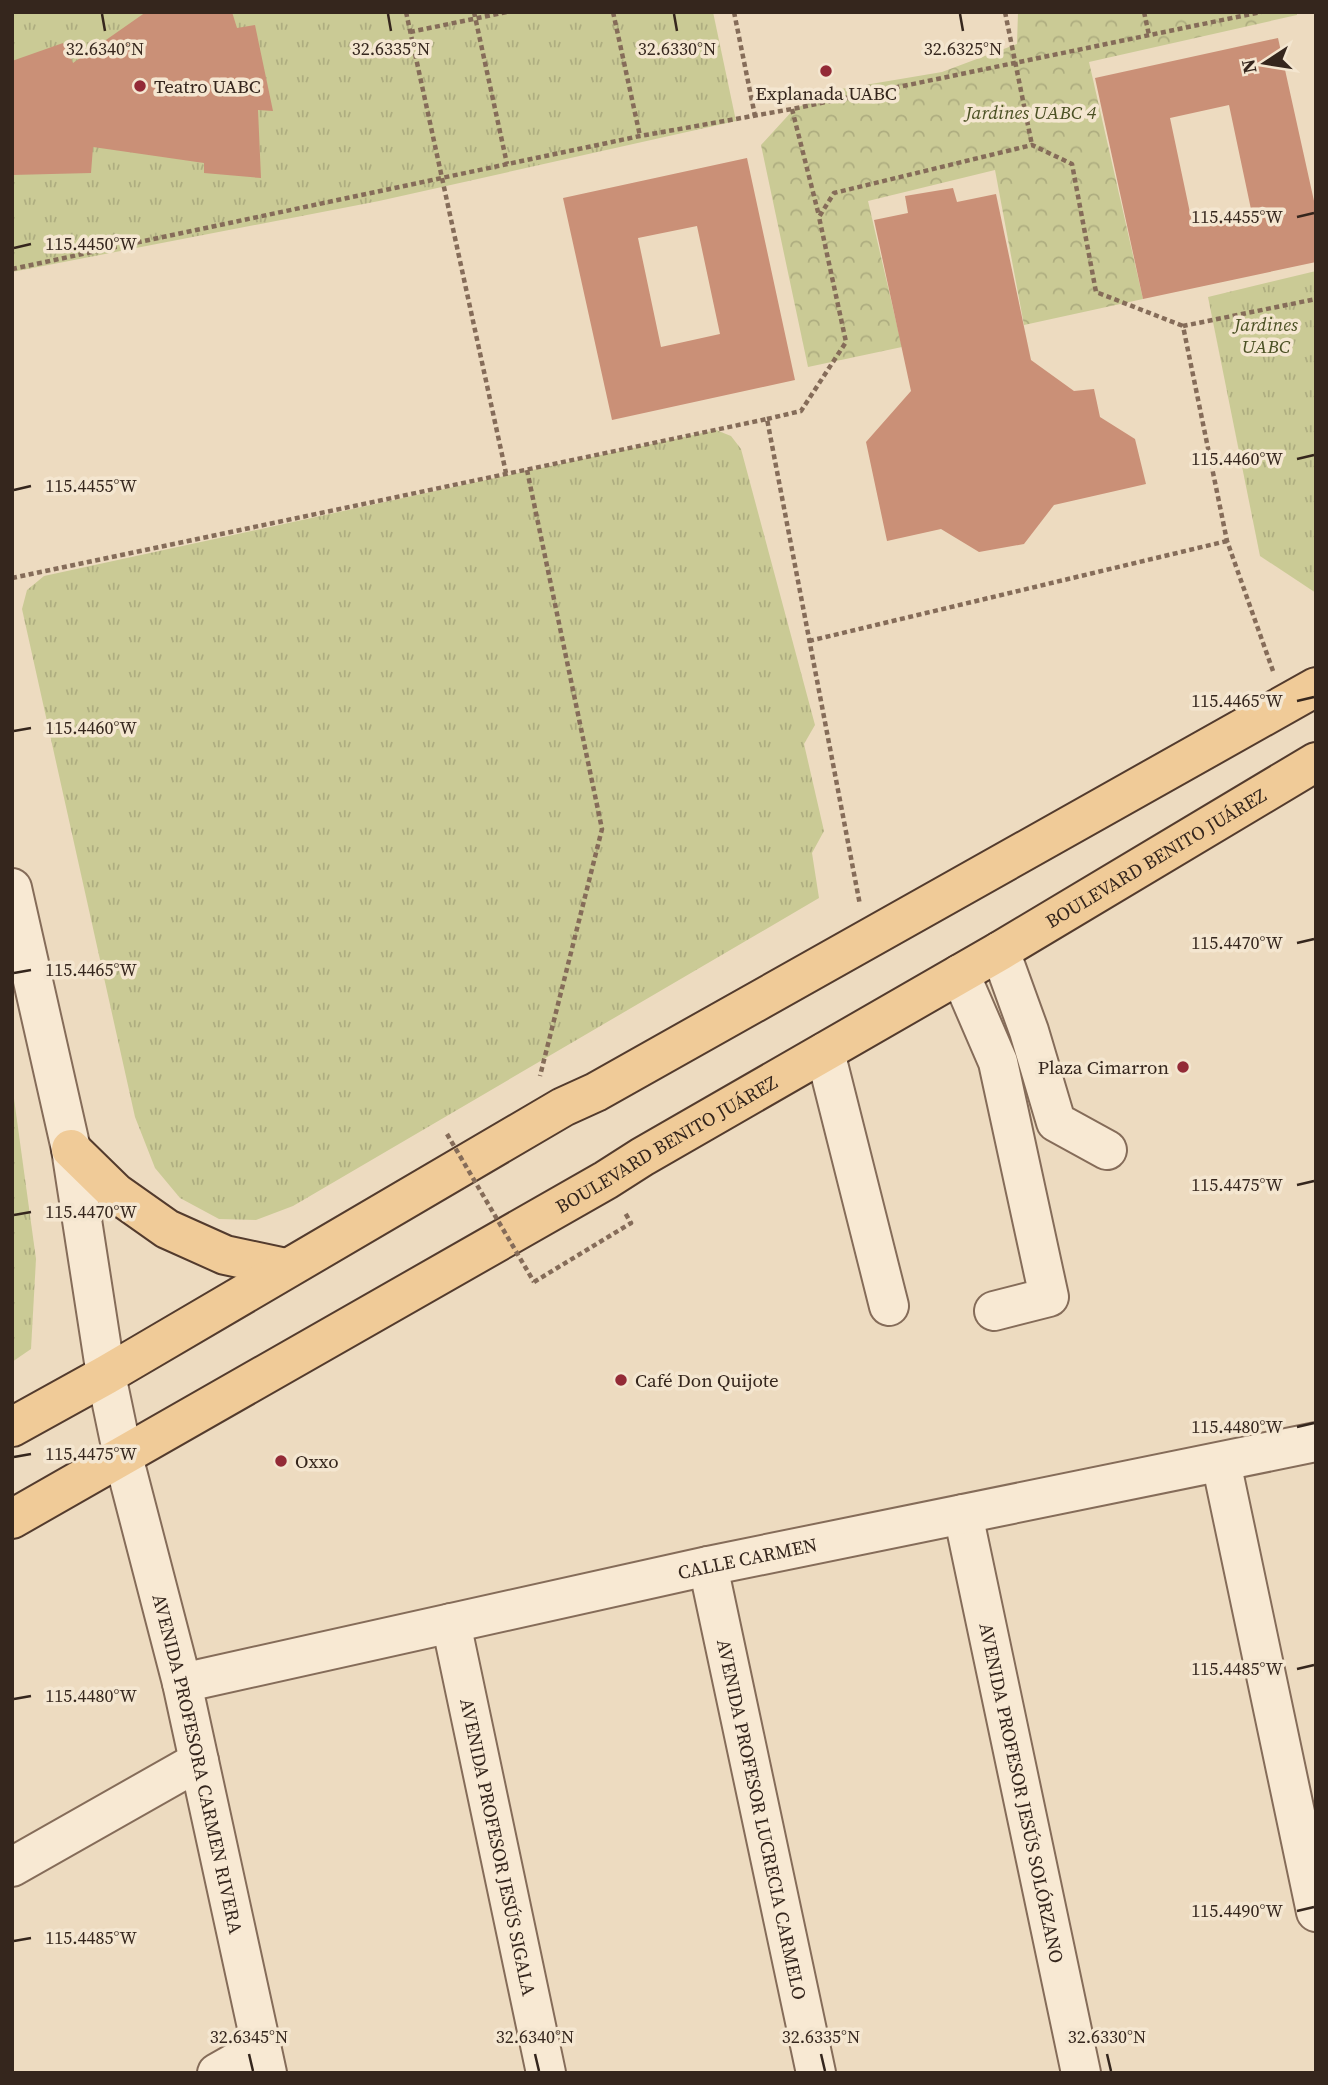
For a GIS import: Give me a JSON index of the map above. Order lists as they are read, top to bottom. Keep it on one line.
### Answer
{"streets":{"main road":["BOULEVARD BENITO JUÁREZ"],"street":["CALLE CARMEN","AVENIDA PROFESORA CARMEN RIVERA","AVENIDA PROFESOR JESÚS SOLÓRZANO","AVENIDA PROFESOR LUCRECIA CARMELO","AVENIDA PROFESOR JESÚS SIGALA"]},"crossings":[["BOULEVARD BENITO JUÁREZ","AVENIDA PROFESORA CARMEN RIVERA"],["CALLE CARMEN","AVENIDA PROFESORA CARMEN RIVERA"],["CALLE CARMEN","AVENIDA PROFESOR JESÚS SOLÓRZANO"],["CALLE CARMEN","AVENIDA PROFESOR LUCRECIA CARMELO"],["CALLE CARMEN","AVENIDA PROFESOR JESÚS SIGALA"]],"parks":["Jardines UABC 4","Jardines UABC"],"places":["Explanada UABC","Teatro UABC","Plaza Cimarron","Café Don Quijote","Oxxo"],"north":"left","coordinates":["32.6340°N","32.6335°N","32.6330°N","32.6325°N","115.4455°W","115.4450°W","115.4460°W","115.4465°W","115.4470°W","115.4475°W","115.4480°W","115.4485°W","115.4490°W","32.6345°N"]}
